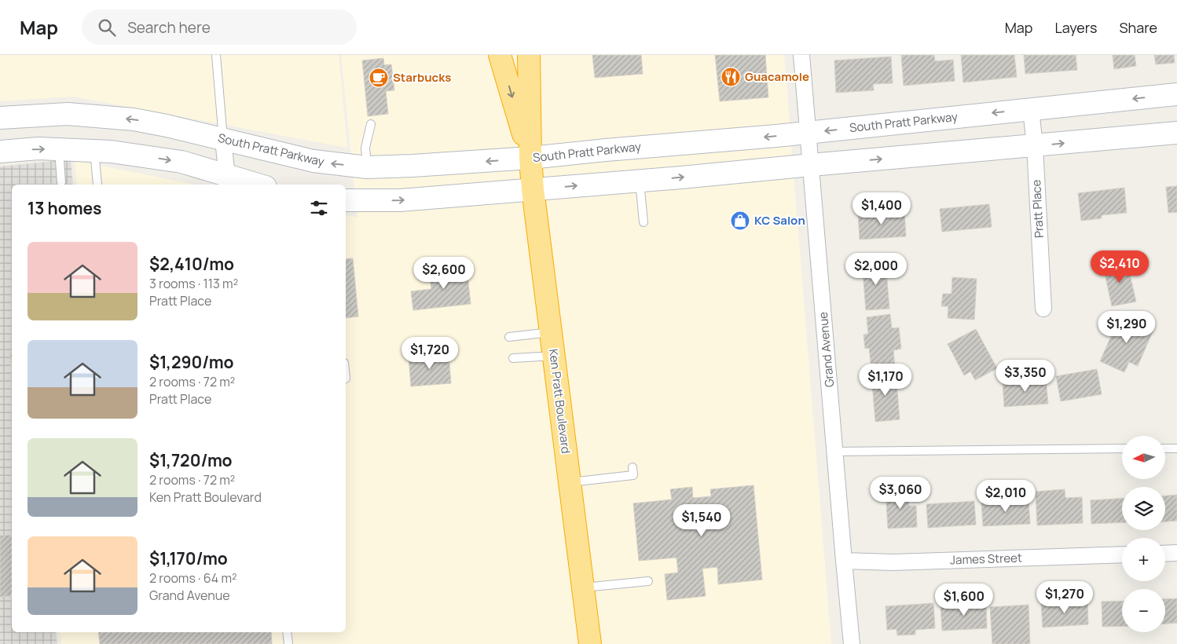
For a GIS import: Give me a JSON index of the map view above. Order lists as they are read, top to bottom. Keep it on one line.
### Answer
{"streets":{"highway":["Ken Pratt Boulevard"],"street":["South Pratt Parkway","Pratt Place","Grand Avenue","James Street"]},"crossings":[["South Pratt Parkway","Pratt Place"],["South Pratt Parkway","Grand Avenue"],["South Pratt Parkway","Ken Pratt Boulevard"],["Grand Avenue","James Street"]],"places":{"restaurant":["Guacamole"],"cafe":["Starbucks"],"shop":["KC Salon"]},"north":"left","page":{"header":"Map","search":"Search here","nav":["Map","Layers","Share"],"heading":"13 homes","price":["$1,400","$2,410","$2,000","$2,600","$1,290","$1,720","$3,350","$1,170","$3,060","$2,010","$1,540","$1,270","$1,600"],"list":[{"name":"$2,410/mo","note":"3 rooms · 113 m² · Pratt Place"},{"name":"$1,290/mo","note":"2 rooms · 72 m² · Pratt Place"},{"name":"$1,720/mo","note":"2 rooms · 72 m² · Ken Pratt Boulevard"},{"name":"$1,170/mo","note":"2 rooms · 64 m² · Grand Avenue"}],"map_buttons":["+","−"]}}
